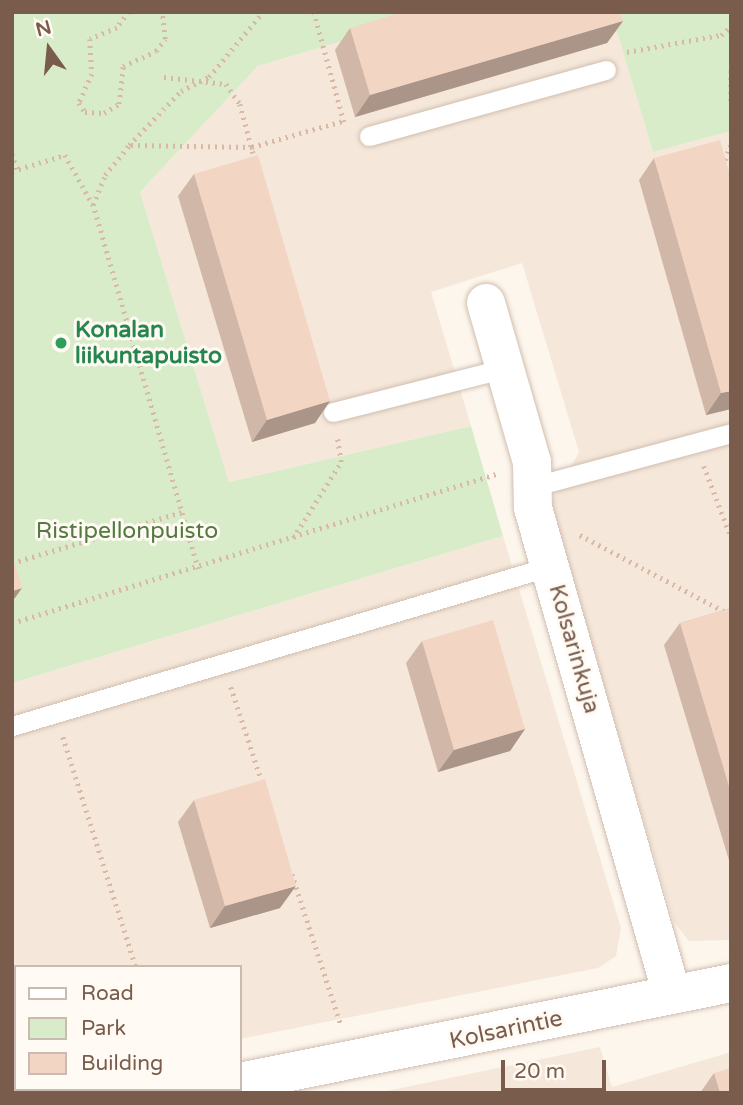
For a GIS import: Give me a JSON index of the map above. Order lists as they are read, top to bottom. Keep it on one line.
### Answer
{"streets":{"street":["Kolsarinkuja","Kolsarintie"]},"crossings":[["Kolsarinkuja","Kolsarintie"]],"parks":["Ristipellonpuisto"],"places":["Konalan liikuntapuisto"],"legend":["Road","Park","Building"],"scale_bar":"20 m","north":"top"}
